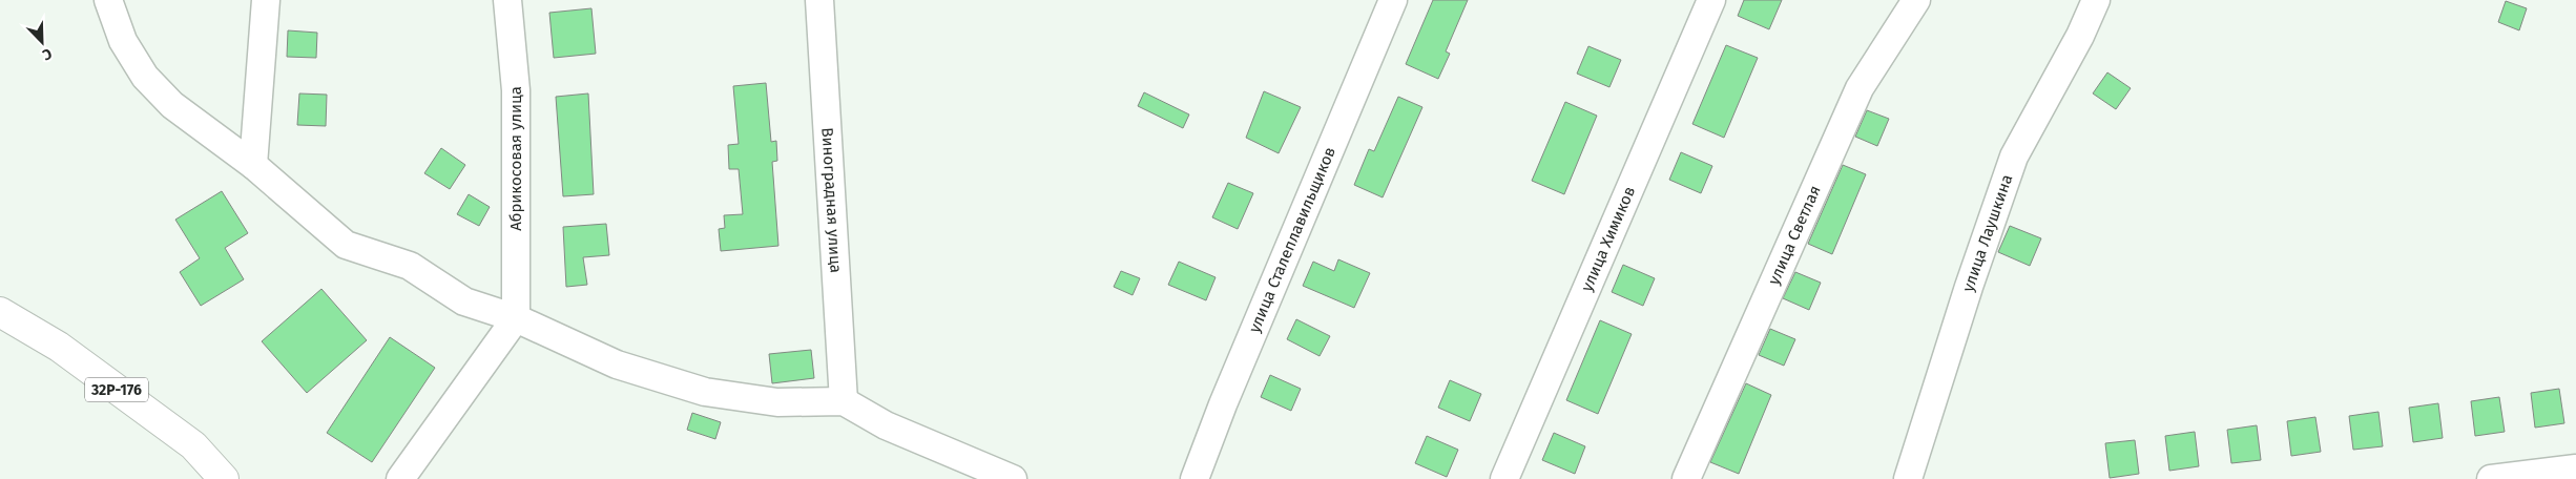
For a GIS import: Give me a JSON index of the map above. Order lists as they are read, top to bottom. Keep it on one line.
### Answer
{"streets":{"main road":["32Р-176"],"street":["Абрикосовая улица","Виноградная улица","улица Лаушкина","улица Светлая","улица Сталеплавильщиков","улица Химиков"]},"north":"bottom right"}
